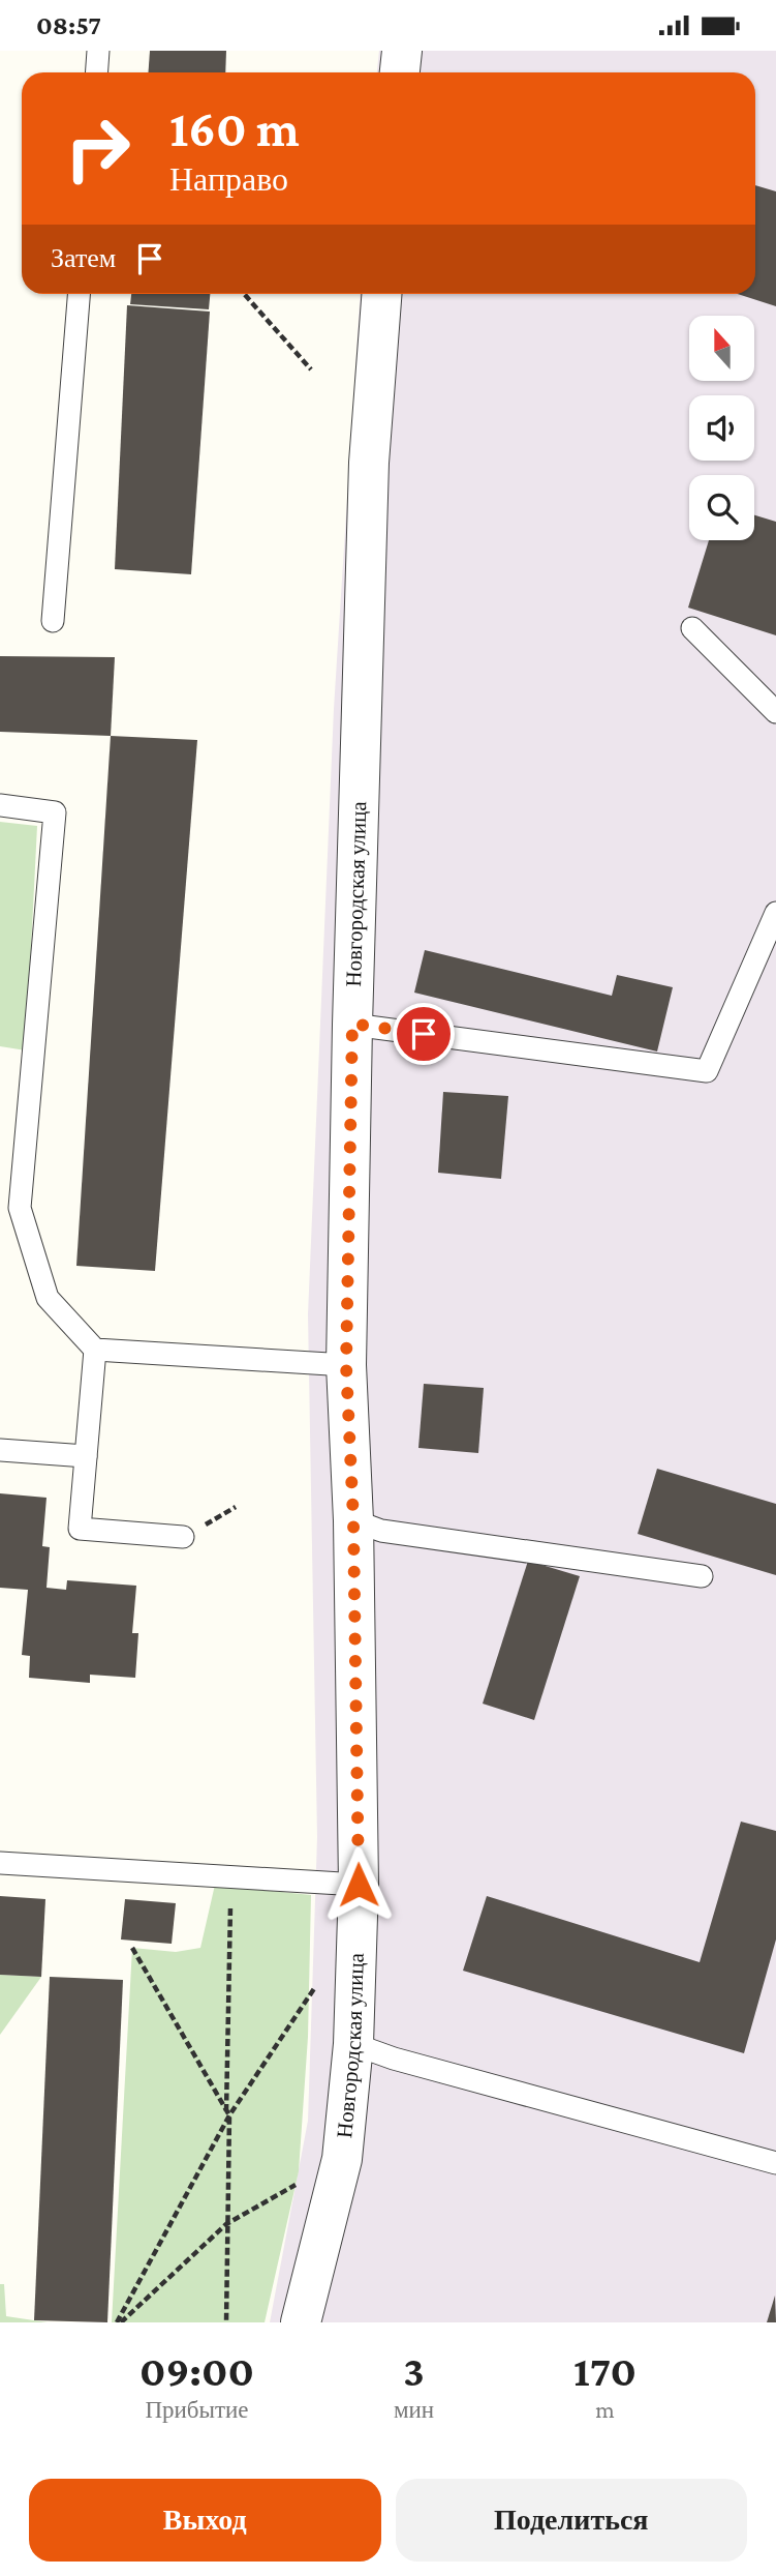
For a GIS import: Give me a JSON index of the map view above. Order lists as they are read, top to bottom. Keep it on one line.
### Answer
{"streets":{"street":["Новгородская улица"]},"north":"top","page":{"status":"08:57","turn":["160 m","Направо"],"then":"Затем","eta":["09:00","Прибытие","3","мин","170","m"],"buttons":["Выход","Поделиться"]}}
